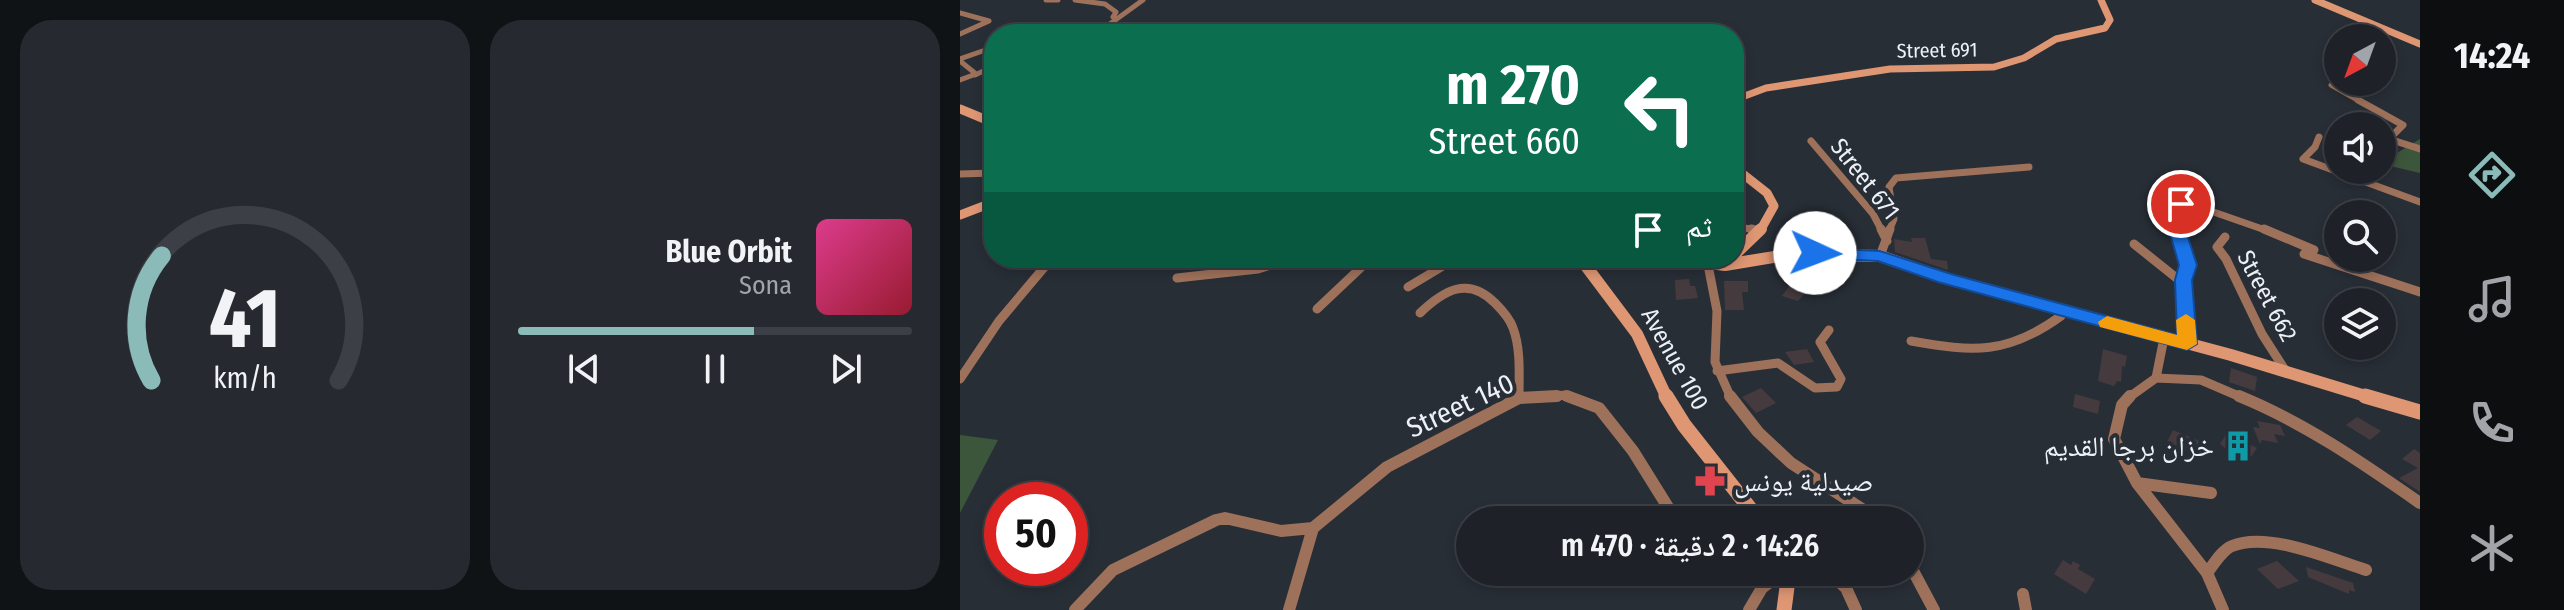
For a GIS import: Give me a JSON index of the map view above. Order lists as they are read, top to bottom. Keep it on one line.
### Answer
{"streets":{"main road":["Street 691","Avenue 100"],"street":["Street 671","Street 662","Street 140"]},"places":{"building":["خزان برجا القديم"],"pharmacy":["صيدلية يونس"]},"north":"bottom left","page":{"tabs":"14:24","turn":["270 m","Street 660"],"then":"ثم","song":["Blue Orbit","Sona"],"limit":"50","trip":"14:26 · 2 دقيقة · 470 m","gauge":["41","km/h"]}}
